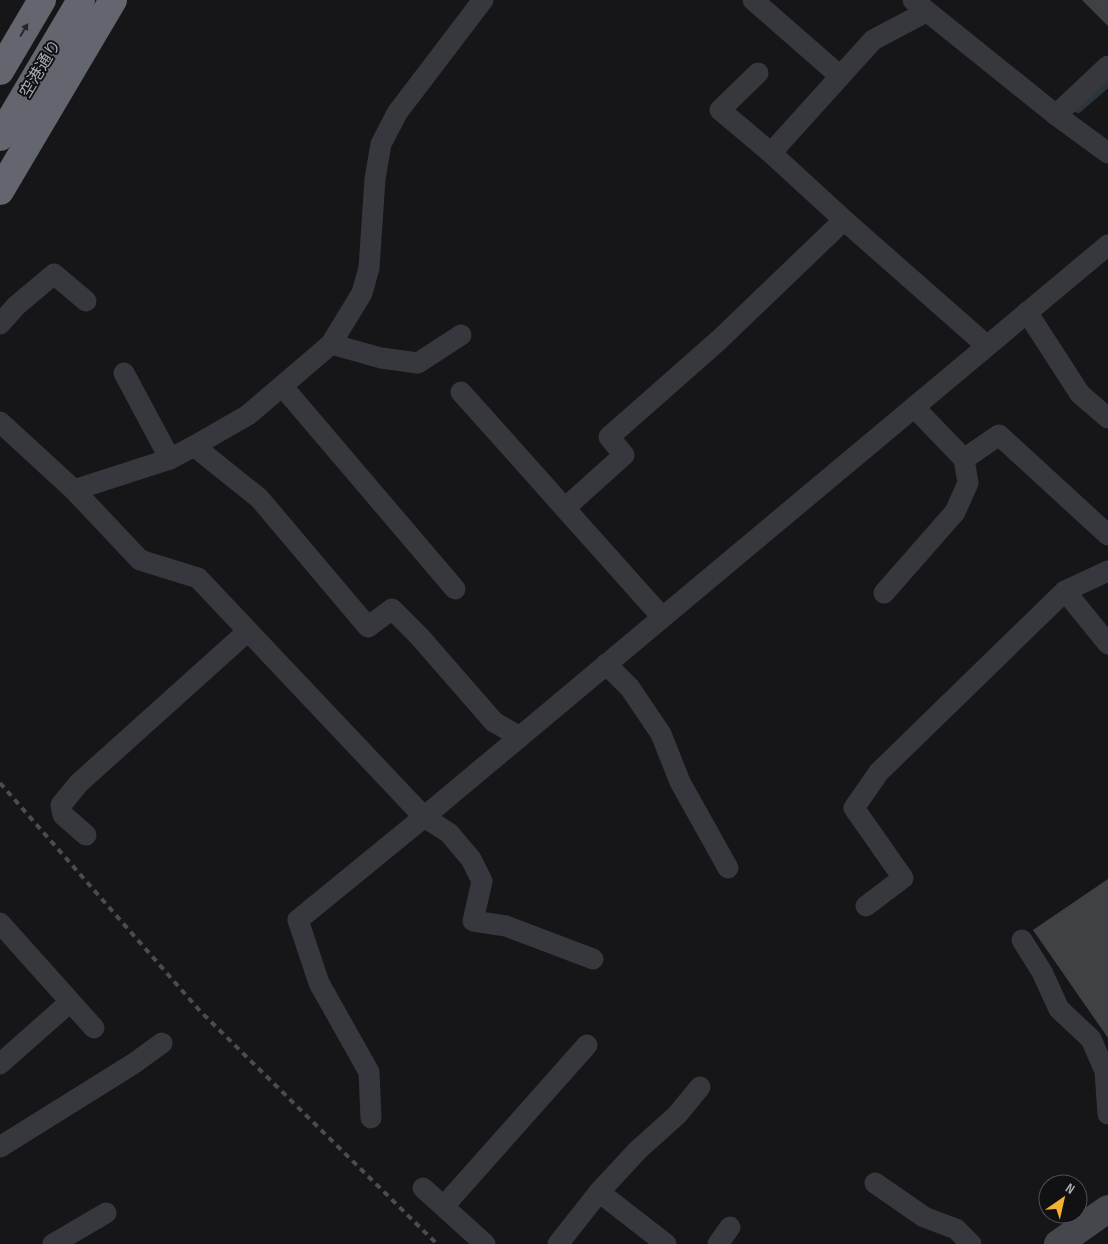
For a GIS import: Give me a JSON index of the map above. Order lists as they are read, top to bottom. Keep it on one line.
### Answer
{"streets":{"highway":["空港通り"]},"north":"top right"}
